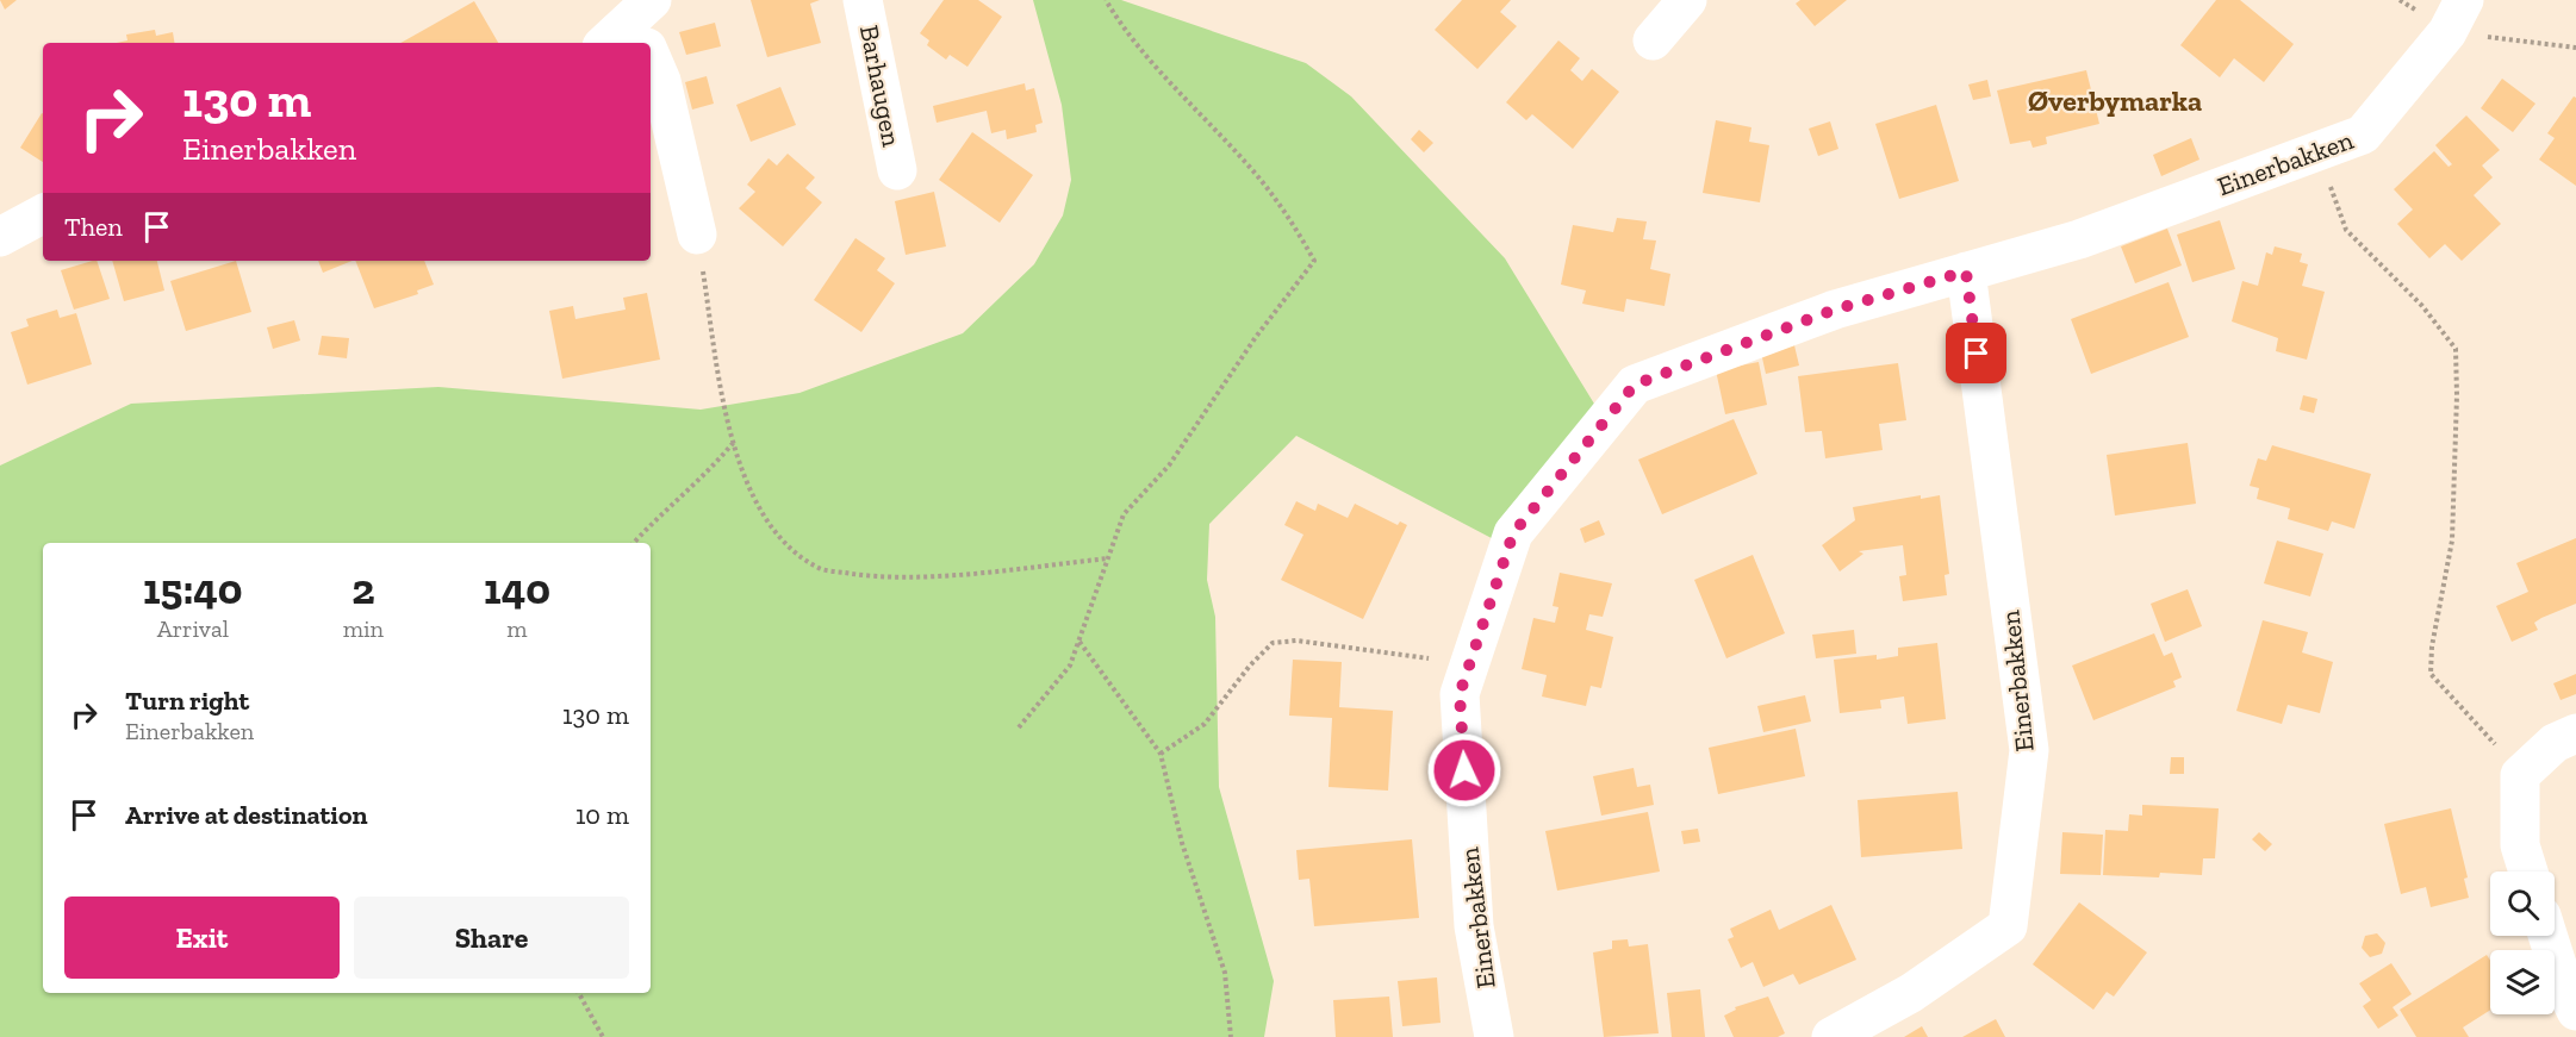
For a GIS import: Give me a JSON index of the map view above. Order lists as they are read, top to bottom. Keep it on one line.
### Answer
{"streets":{"street":["Barhaugen","Einerbakken"]},"districts":["Øverbymarka"],"page":{"turn":["130 m","Einerbakken"],"then":"Then","eta":["15:40","Arrival","2","min","140","m"],"list":[{"name":"Turn right","note":"Einerbakken","value":"130 m"},{"name":"Arrive at destination","value":"10 m"}],"buttons":["Exit","Share"]}}
